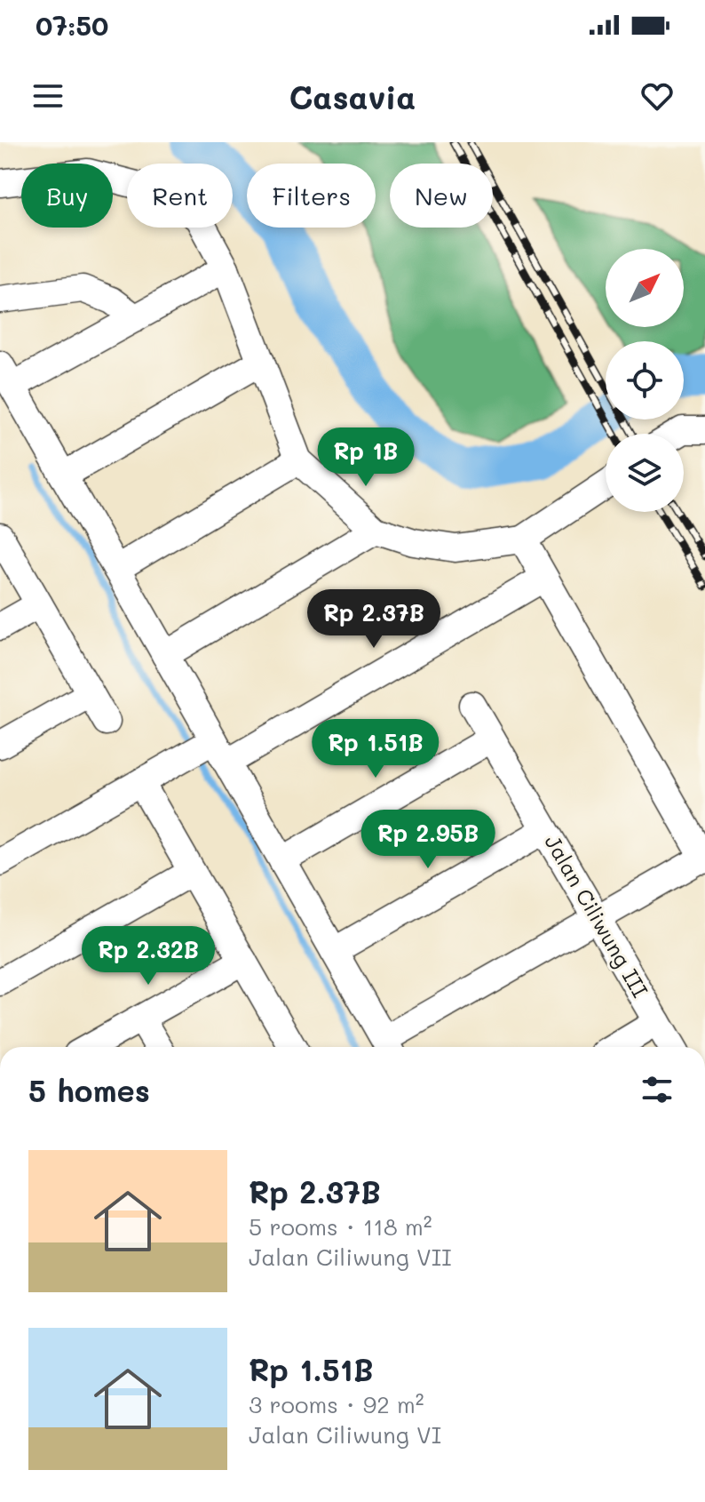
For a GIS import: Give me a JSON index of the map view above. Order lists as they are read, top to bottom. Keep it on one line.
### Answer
{"streets":{"street":["Jalan Ciliwung III"]},"north":"top right","page":{"status":"07:50","header":"Casavia","chip":["Buy","Rent","Filters","New"],"price":["Rp 1B","Rp 2.37B","Rp 1.51B","Rp 2.95B","Rp 2.32B"],"heading":"5 homes","list":[{"name":"Rp 2.37B","note":"5 rooms · 118 m² · Jalan Ciliwung VII"},{"name":"Rp 1.51B","note":"3 rooms · 92 m² · Jalan Ciliwung VI"}]}}
